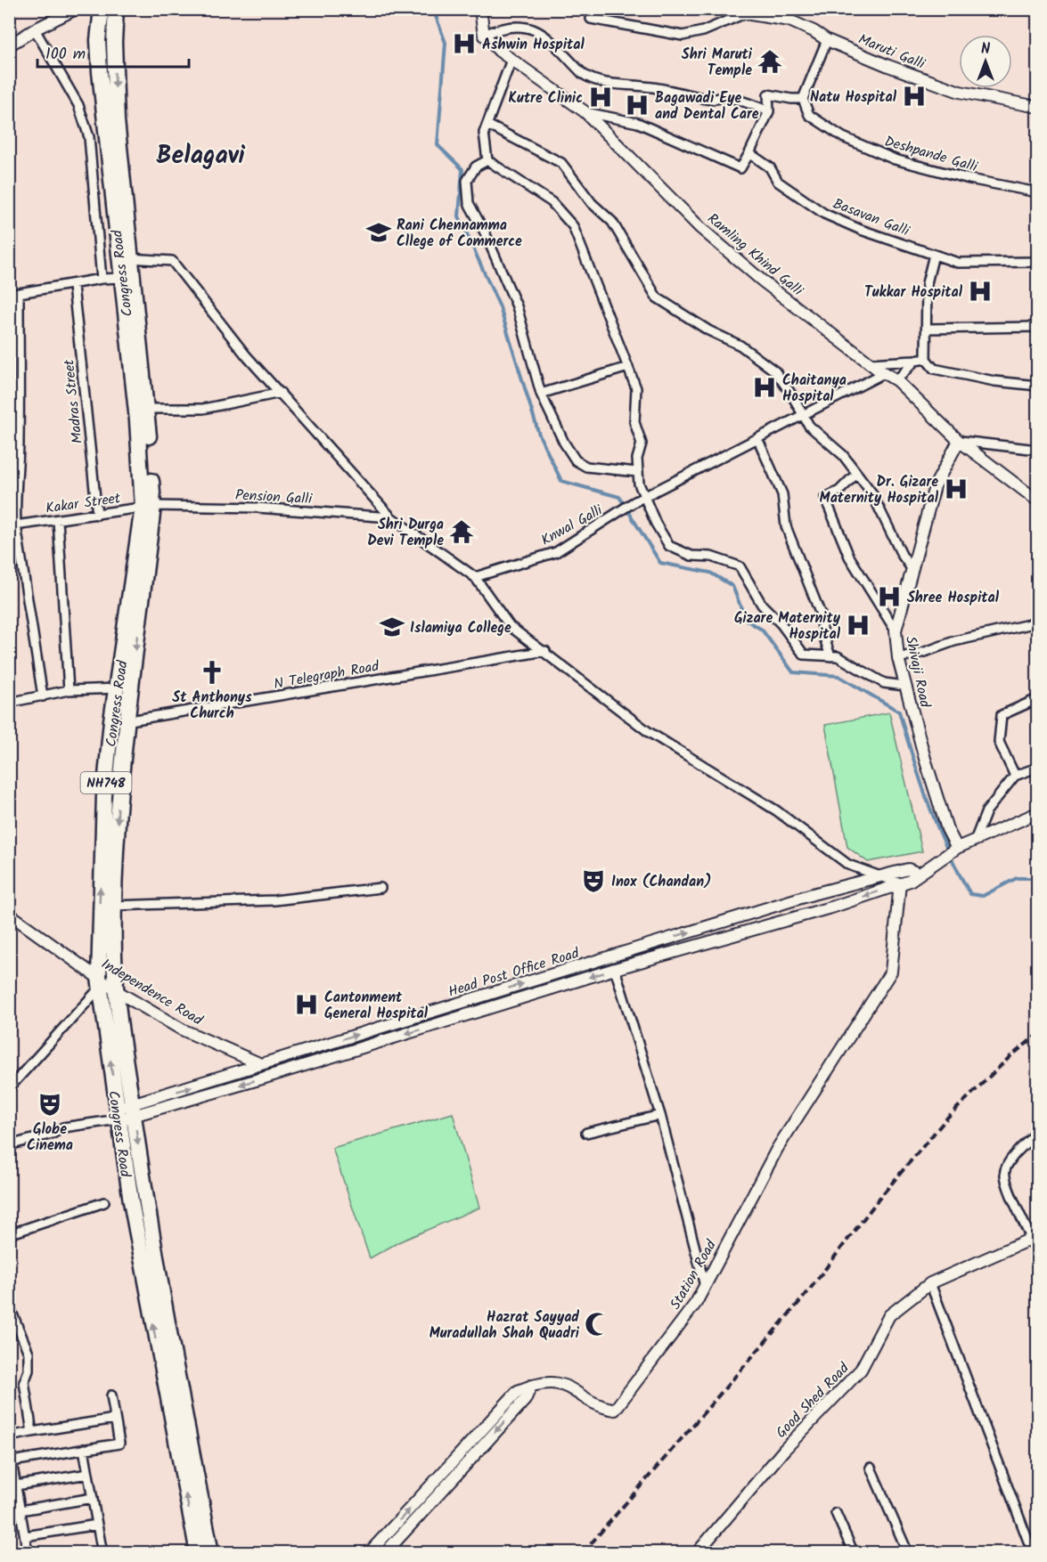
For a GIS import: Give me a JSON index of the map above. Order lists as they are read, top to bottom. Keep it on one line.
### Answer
{"streets":{"highway":["Congress Road","NH748"],"street":["Maruti Galli","Deshpande Galli","Basavan Galli","Ramling Khind Galli","Madras Street","Pension Galli","Kakar Street","Knwal Galli","Shivaji Road","N Telegraph Road","Head Post Office Road","Independence Road","Station Road","Good Shed Road"]},"crossings":[["Ramling Khind Galli","Knwal Galli"],["Ramling Khind Galli","Shivaji Road"],["Congress Road","Pension Galli"],["Congress Road","Kakar Street"],["Congress Road","N Telegraph Road"],["Congress Road","Head Post Office Road"],["Congress Road","Independence Road"],["Madras Street","Kakar Street"],["Pension Galli","Kakar Street"],["Shivaji Road","Head Post Office Road"],["Head Post Office Road","Independence Road"],["Head Post Office Road","Station Road"]],"districts":["Belagavi"],"places":{"hospital":["Ashwin Hospital","Natu Hospital","Kutre Clinic","Bagawadi Eye and Dental Care","Tukkar Hospital","Chaitanya Hospital","Dr. Gizare Maternity Hospital","Shree Hospital","Gizare Maternity Hospital","Cantonment General Hospital"],"temple":["Shri Maruti Temple","Shri Durga Devi Temple"],"school or university":["Rani Chennamma Cllege of Commerce","Islamiya College"],"church":["St Anthonys Church"],"theatre":["Inox (Chandan)","Globe Cinema"],"mosque":["Hazrat Sayyad Muradullah Shah Quadri"]},"scale_bar":"100 m","north":"top"}
